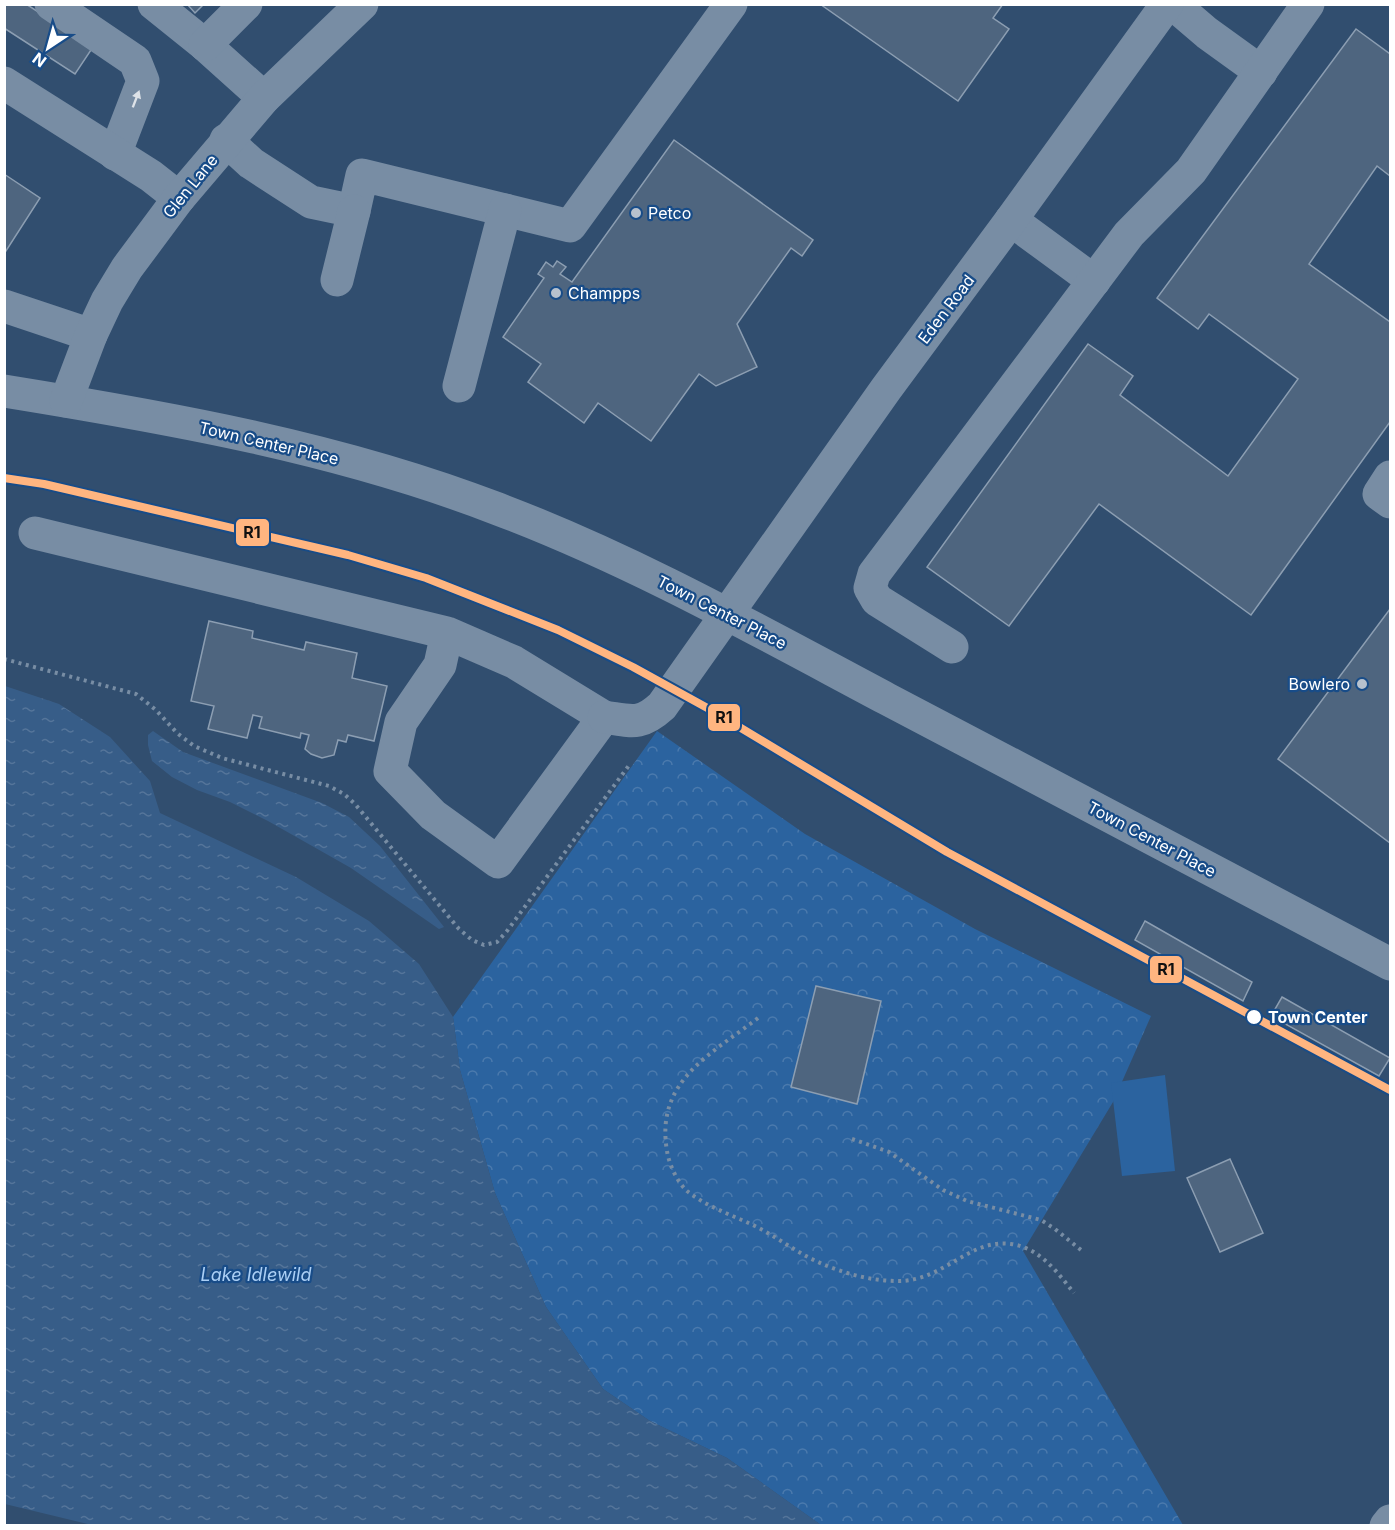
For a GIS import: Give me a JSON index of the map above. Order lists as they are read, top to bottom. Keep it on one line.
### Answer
{"streets":{"street":["Glen Lane","Eden Road","Town Center Place"]},"crossings":[["Glen Lane","Town Center Place"],["Eden Road","Town Center Place"]],"water":["Lake Idlewild"],"places":["Petco","Champps","Bowlero","Town Center"],"lines":["transit line R1"],"north":"bottom left"}
